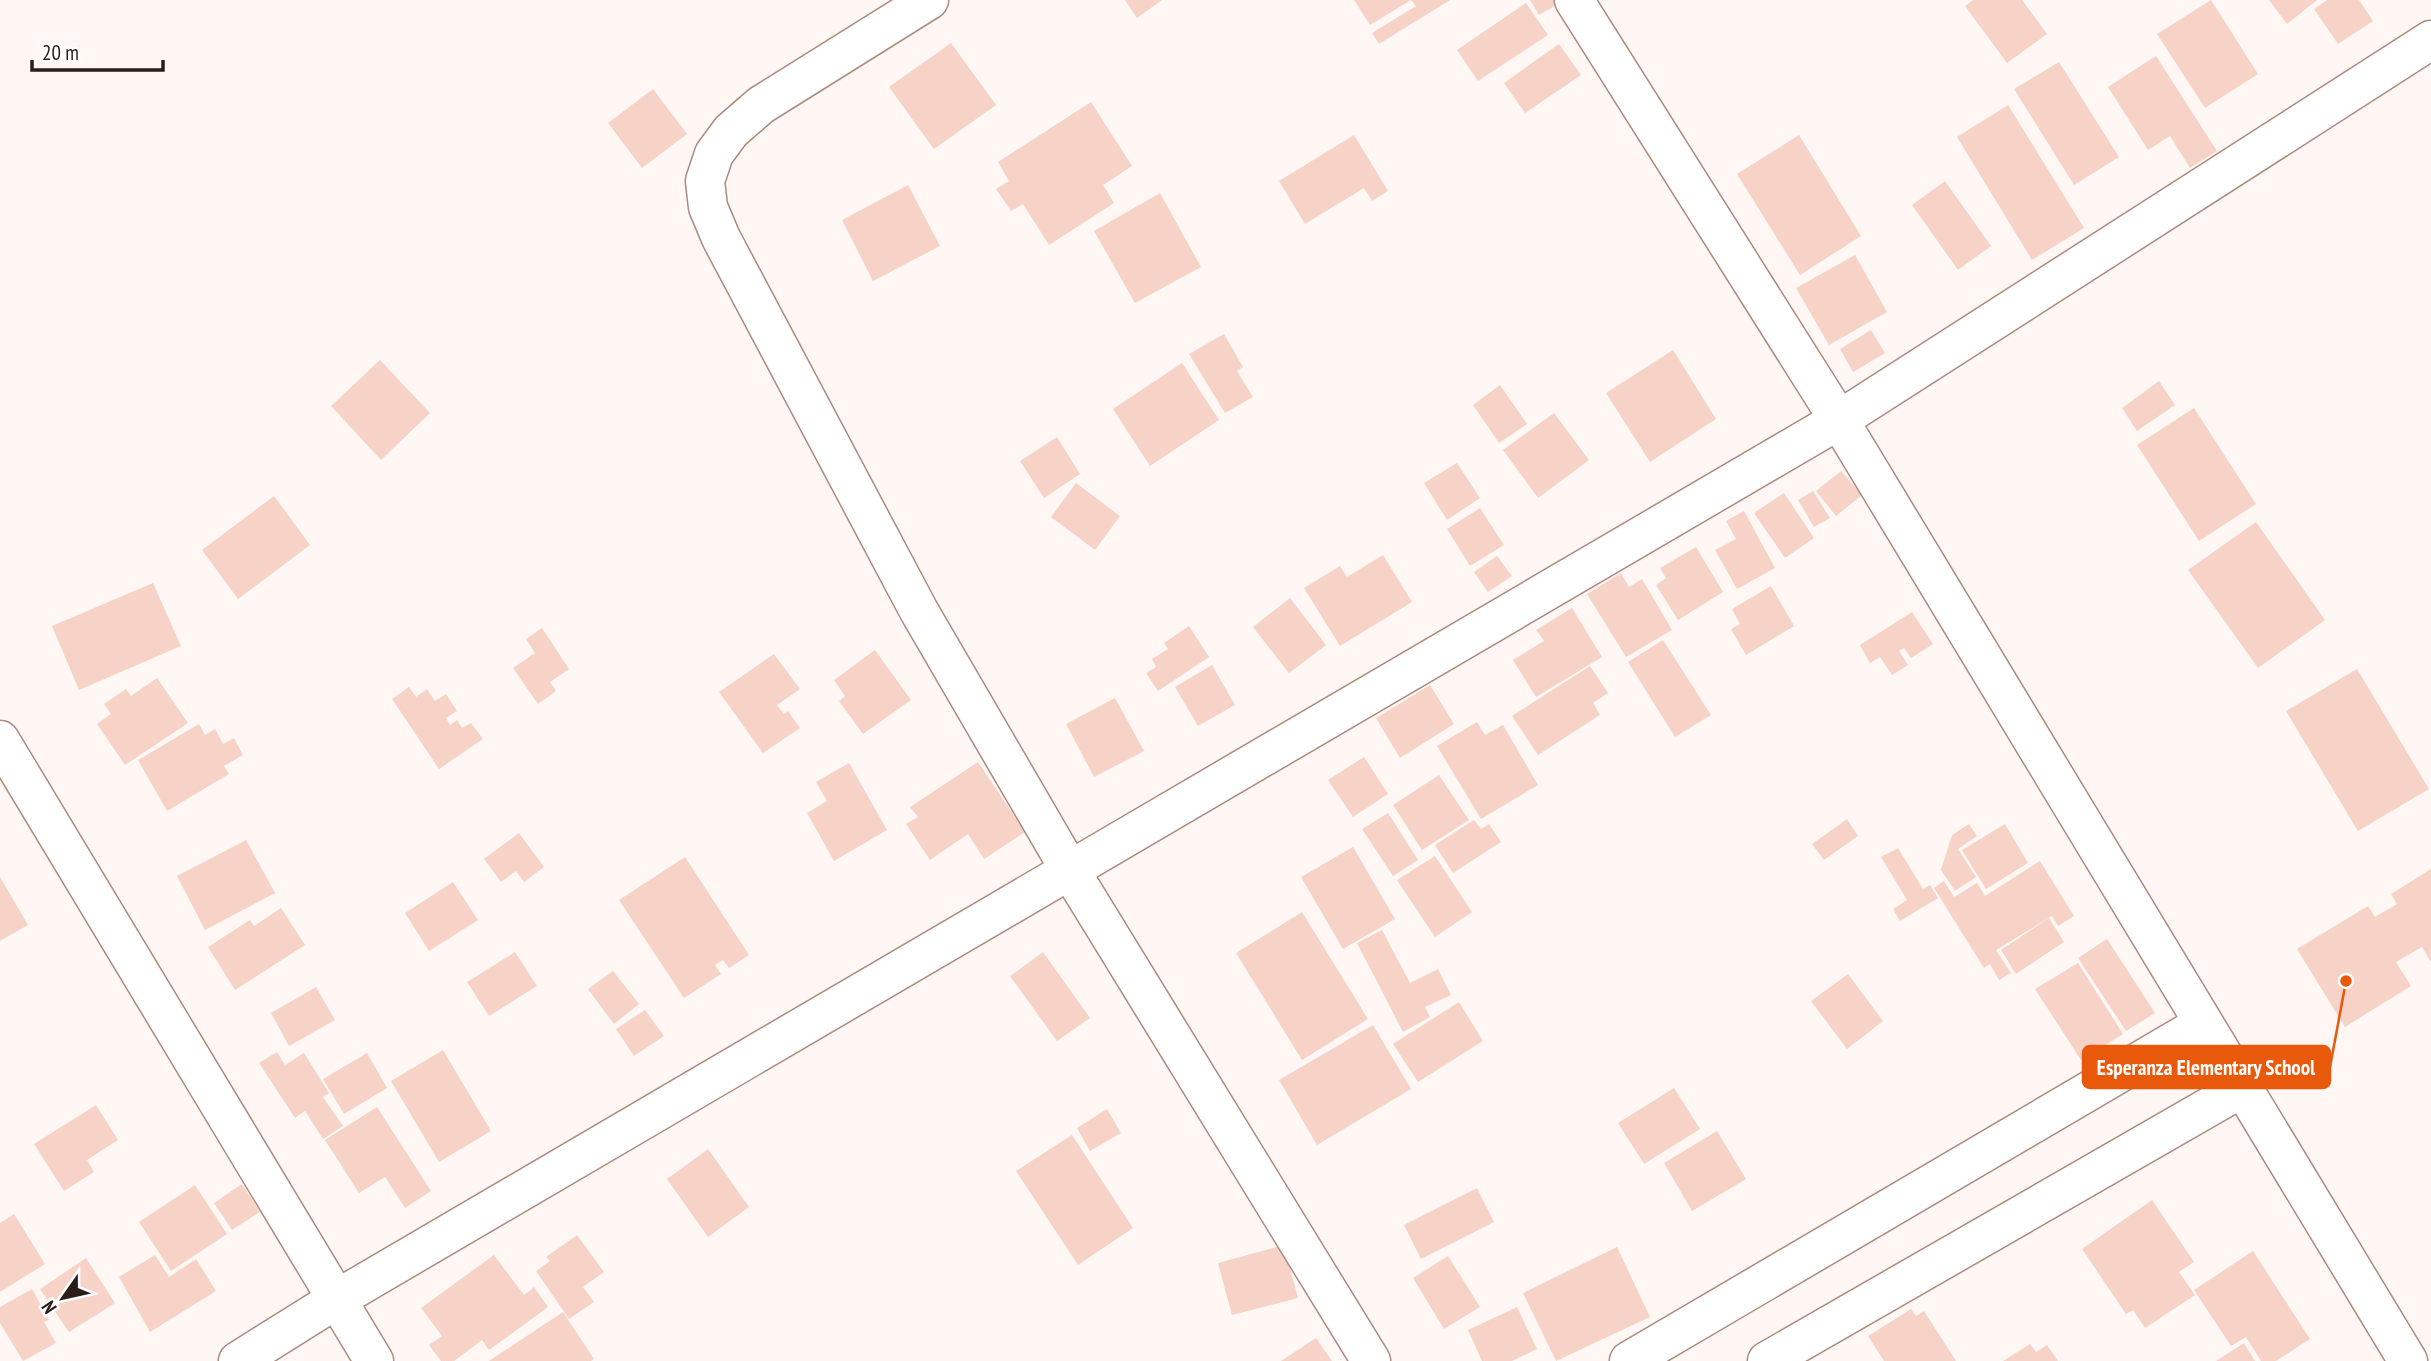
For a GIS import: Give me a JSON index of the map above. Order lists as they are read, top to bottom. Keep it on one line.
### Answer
{"places":["Esperanza Elementary School"],"scale_bar":"20 m","north":"bottom left"}
